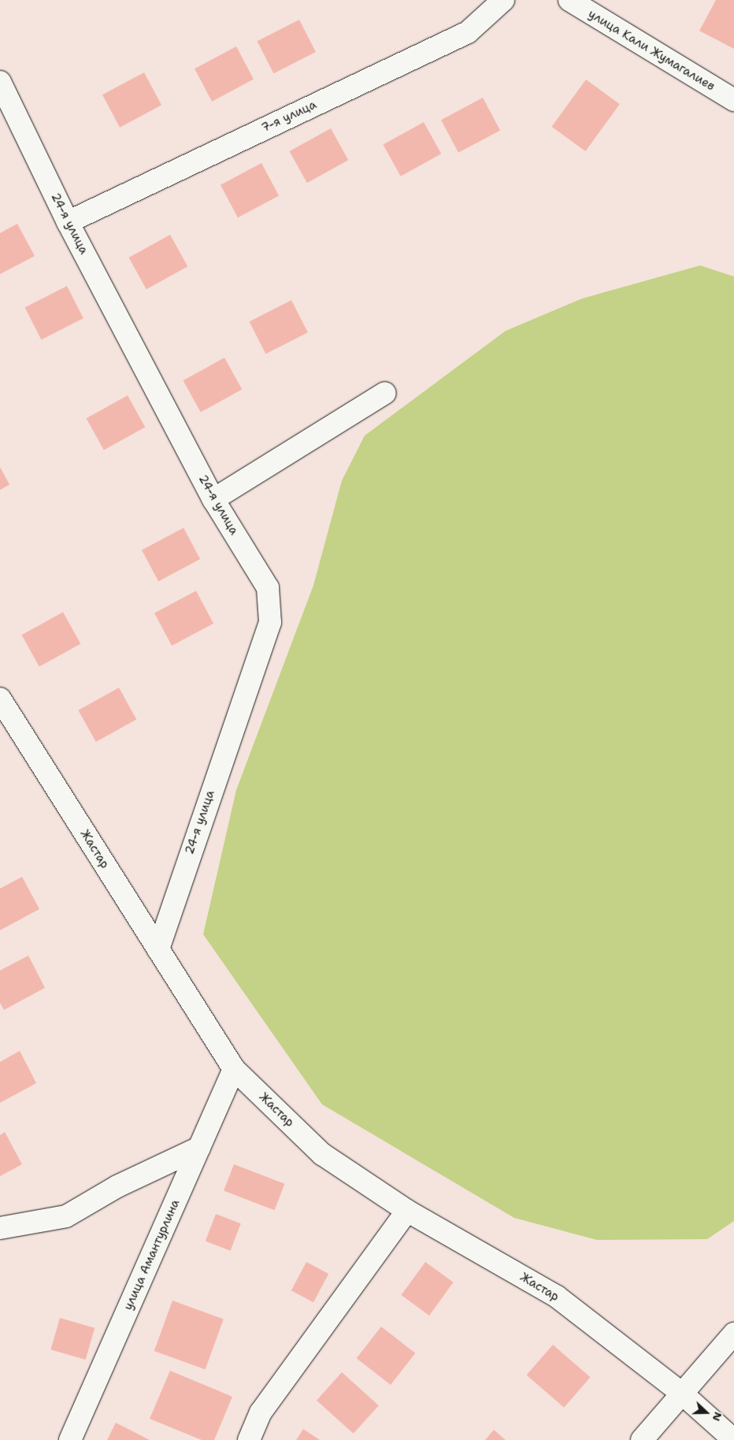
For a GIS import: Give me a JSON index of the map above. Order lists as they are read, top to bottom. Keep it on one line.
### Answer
{"streets":{"street":["улица Кали Жумагалиев","7-я улица","24-я улица","Жастар","улица Амантурлина"]},"crossings":[["7-я улица","24-я улица"],["24-я улица","Жастар"],["Жастар","улица Амантурлина"]],"north":"right"}
